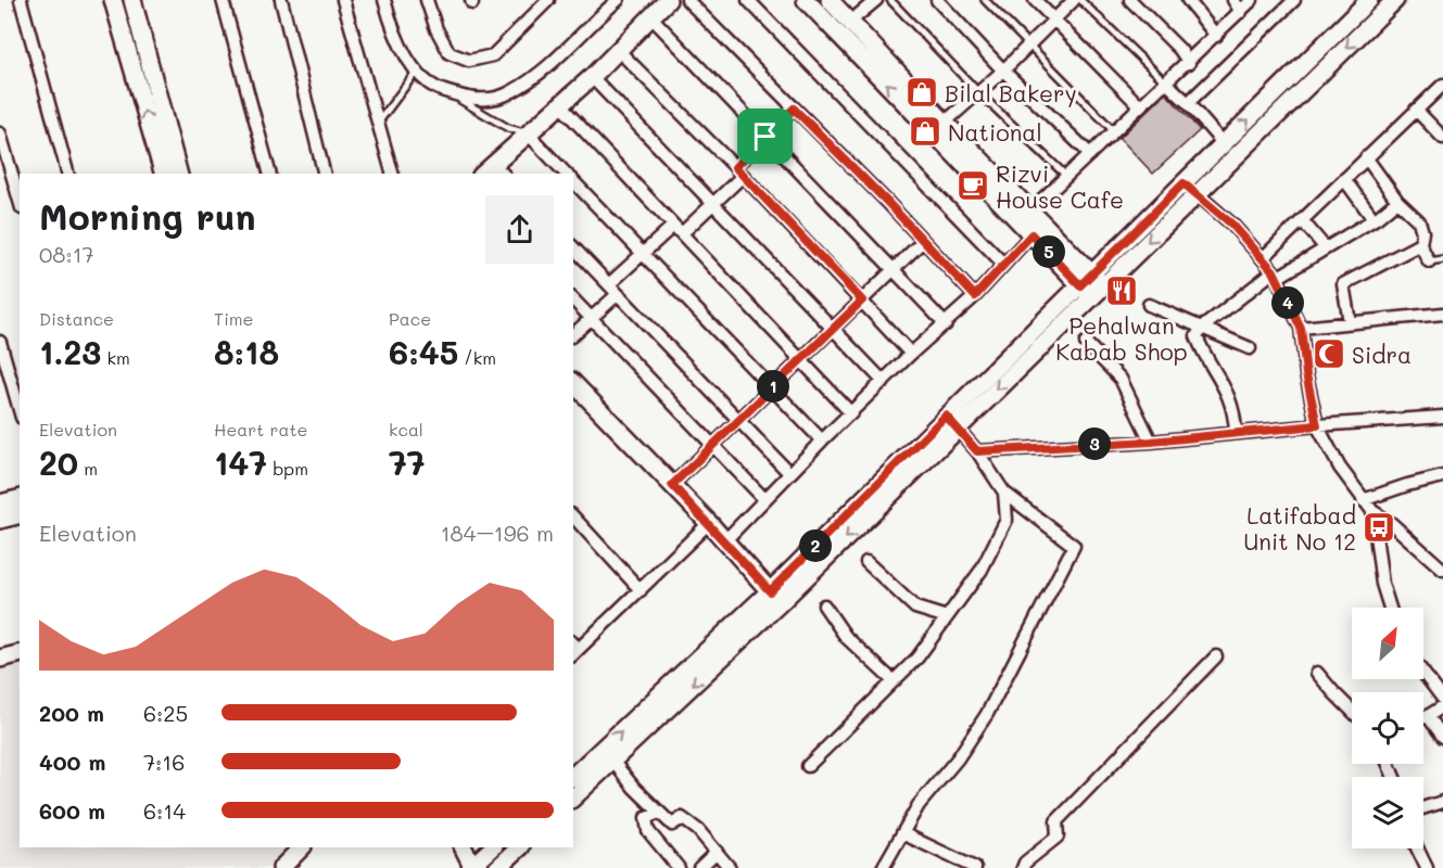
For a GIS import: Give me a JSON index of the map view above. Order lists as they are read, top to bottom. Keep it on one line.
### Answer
{"places":{"shop":["Bilal Bakery","National"],"cafe":["Rizvi House Cafe"],"restaurant":["Pehalwan Kabab Shop"],"mosque":["Sidra"],"bus stop":["Latifabad Unit No 12"]},"north":"top right","page":{"heading":["Morning run","08:17"],"pins":["5","4","1","3","2"],"stats":[["Distance","1.23 km"],["Time","8:18"],["Pace","6:45 /km"],["Elevation","20 m"],["Heart rate","147 bpm"],["kcal","77"]],"chart":["Elevation","184–196 m"],"list":[{"name":"200 m","note":"6:25"},{"name":"400 m","note":"7:16"},{"name":"600 m","note":"6:14"}]}}
